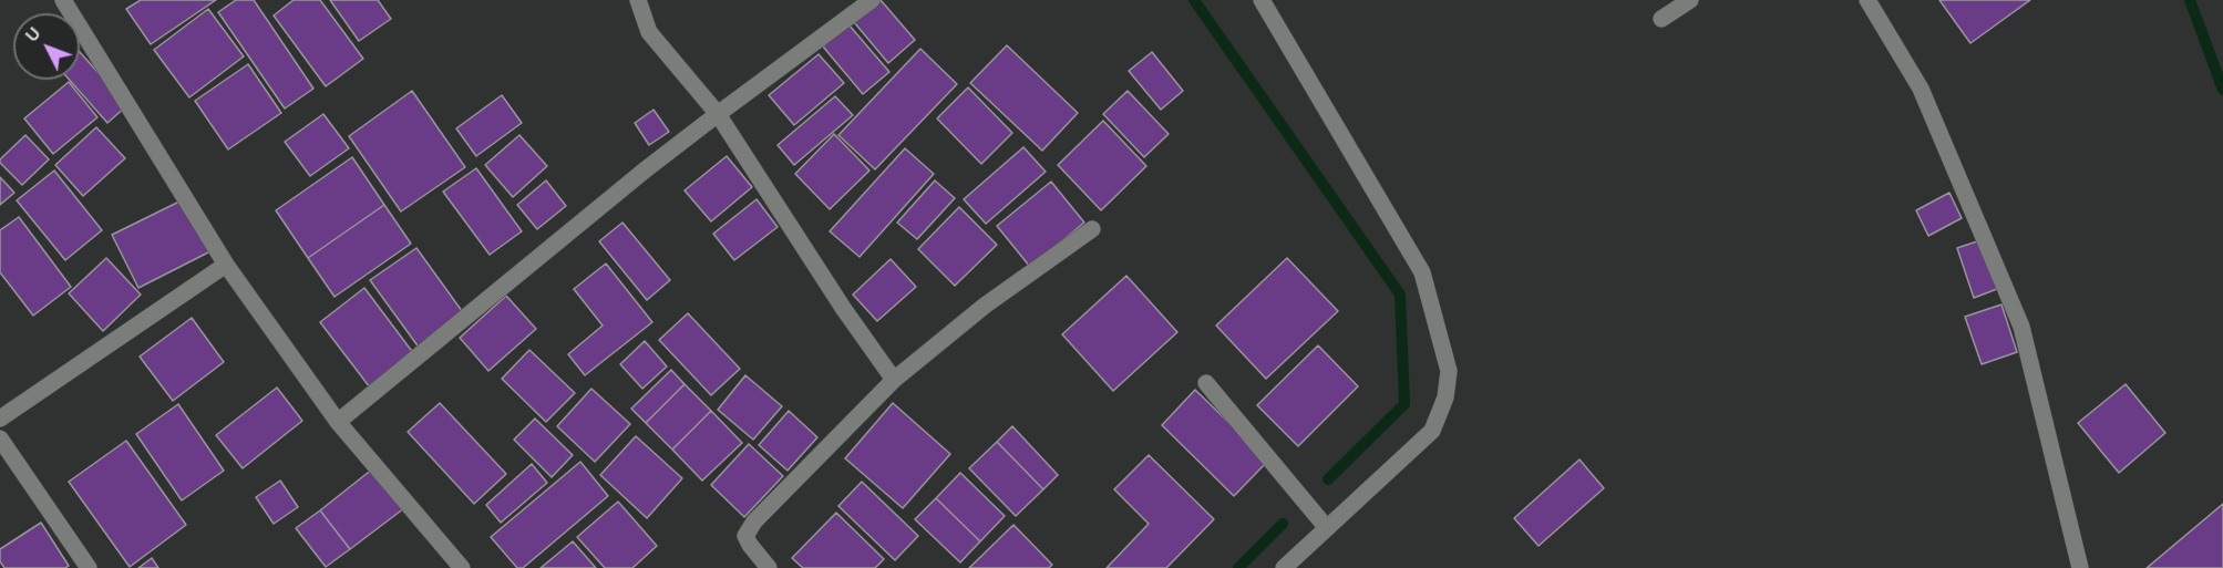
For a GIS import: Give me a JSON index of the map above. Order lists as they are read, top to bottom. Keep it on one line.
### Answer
{"north":"top left"}
